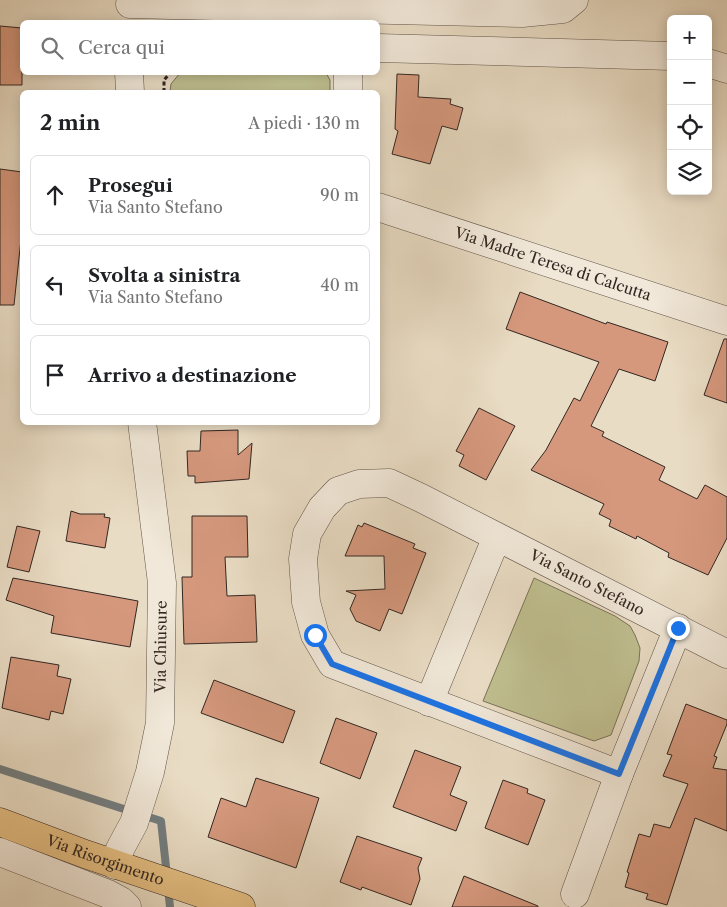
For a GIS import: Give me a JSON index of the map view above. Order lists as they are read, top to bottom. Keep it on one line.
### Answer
{"streets":{"main road":["Via Risorgimento"],"street":["Via Madre Teresa di Calcutta","Via Santo Stefano","Via Chiusure"]},"crossings":[["Via Chiusure","Via Risorgimento"]],"page":{"map_buttons":["+","−"],"search":"Cerca qui","heading":["2 min","A piedi · 130 m"],"list":[["Prosegui","Via Santo Stefano","90 m"],["Svolta a sinistra","Via Santo Stefano","40 m"],"Arrivo a destinazione"]}}
